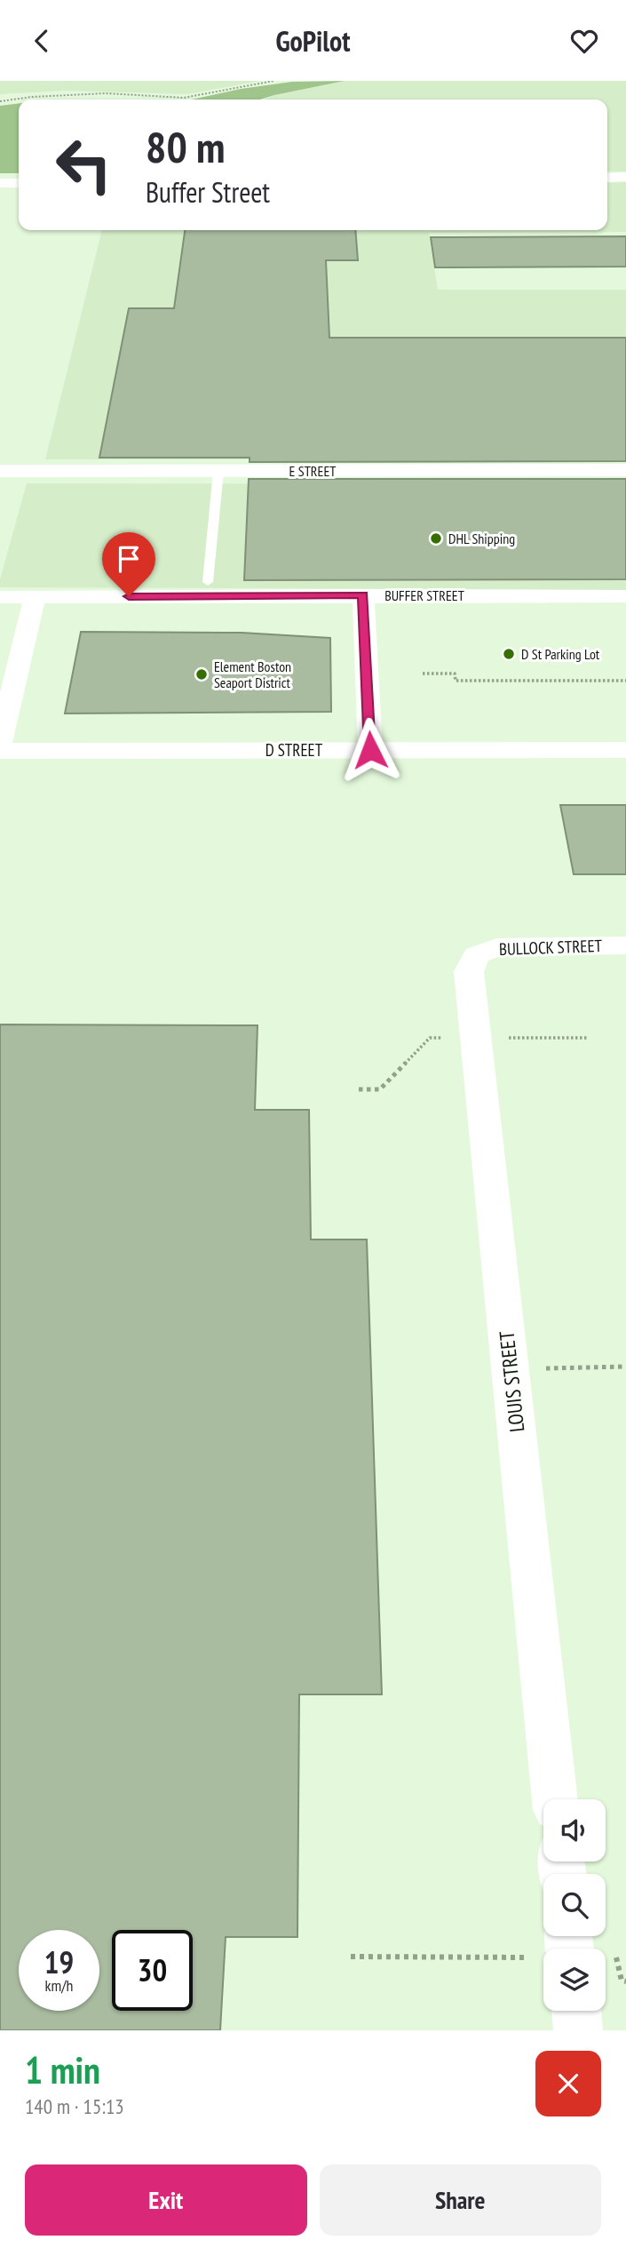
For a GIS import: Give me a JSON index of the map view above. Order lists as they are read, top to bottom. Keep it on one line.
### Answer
{"streets":{"street":["E STREET","BUFFER STREET","D STREET","BULLOCK STREET","LOUIS STREET"]},"crossings":[["BULLOCK STREET","LOUIS STREET"]],"places":["DHL Shipping","D St Parking Lot","Element Boston Seaport District"],"page":{"header":"GoPilot","turn":["80 m","Buffer Street"],"speed":"19 km/h","limit":"30","heading":["1 min","140 m · 15:13"],"buttons":["Exit","Share"]}}
